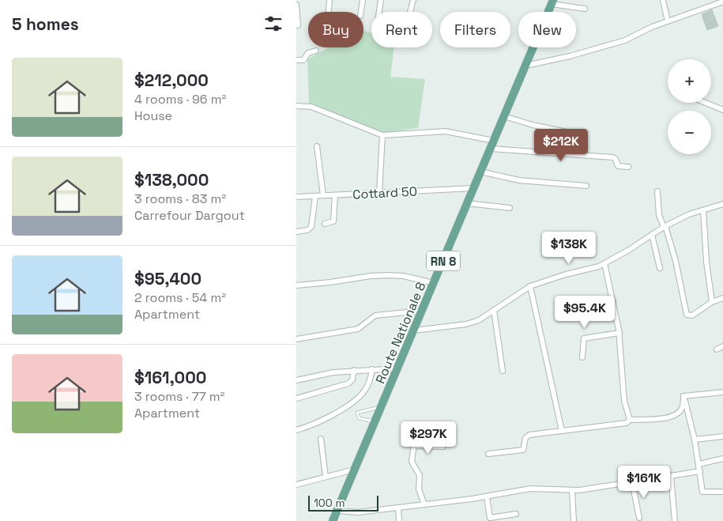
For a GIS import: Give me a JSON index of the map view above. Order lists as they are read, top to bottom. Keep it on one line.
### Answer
{"streets":{"main road":["RN 8","Route Nationale 8"],"street":["Cottard 50"]},"crossings":[["Cottard 50","Route Nationale 8"]],"scale_bar":"100 m","page":{"heading":"5 homes","chip":["Buy","Rent","Filters","New"],"list":[{"name":"$212,000","note":"4 rooms · 96 m² · House"},{"name":"$138,000","note":"3 rooms · 83 m² · Carrefour Dargout"},{"name":"$95,400","note":"2 rooms · 54 m² · Apartment"},{"name":"$161,000","note":"3 rooms · 77 m² · Apartment"}],"map_buttons":["+","−"],"price":["$212K","$138K","$95.4K","$297K","$161K"],"scale":"100 m"}}
